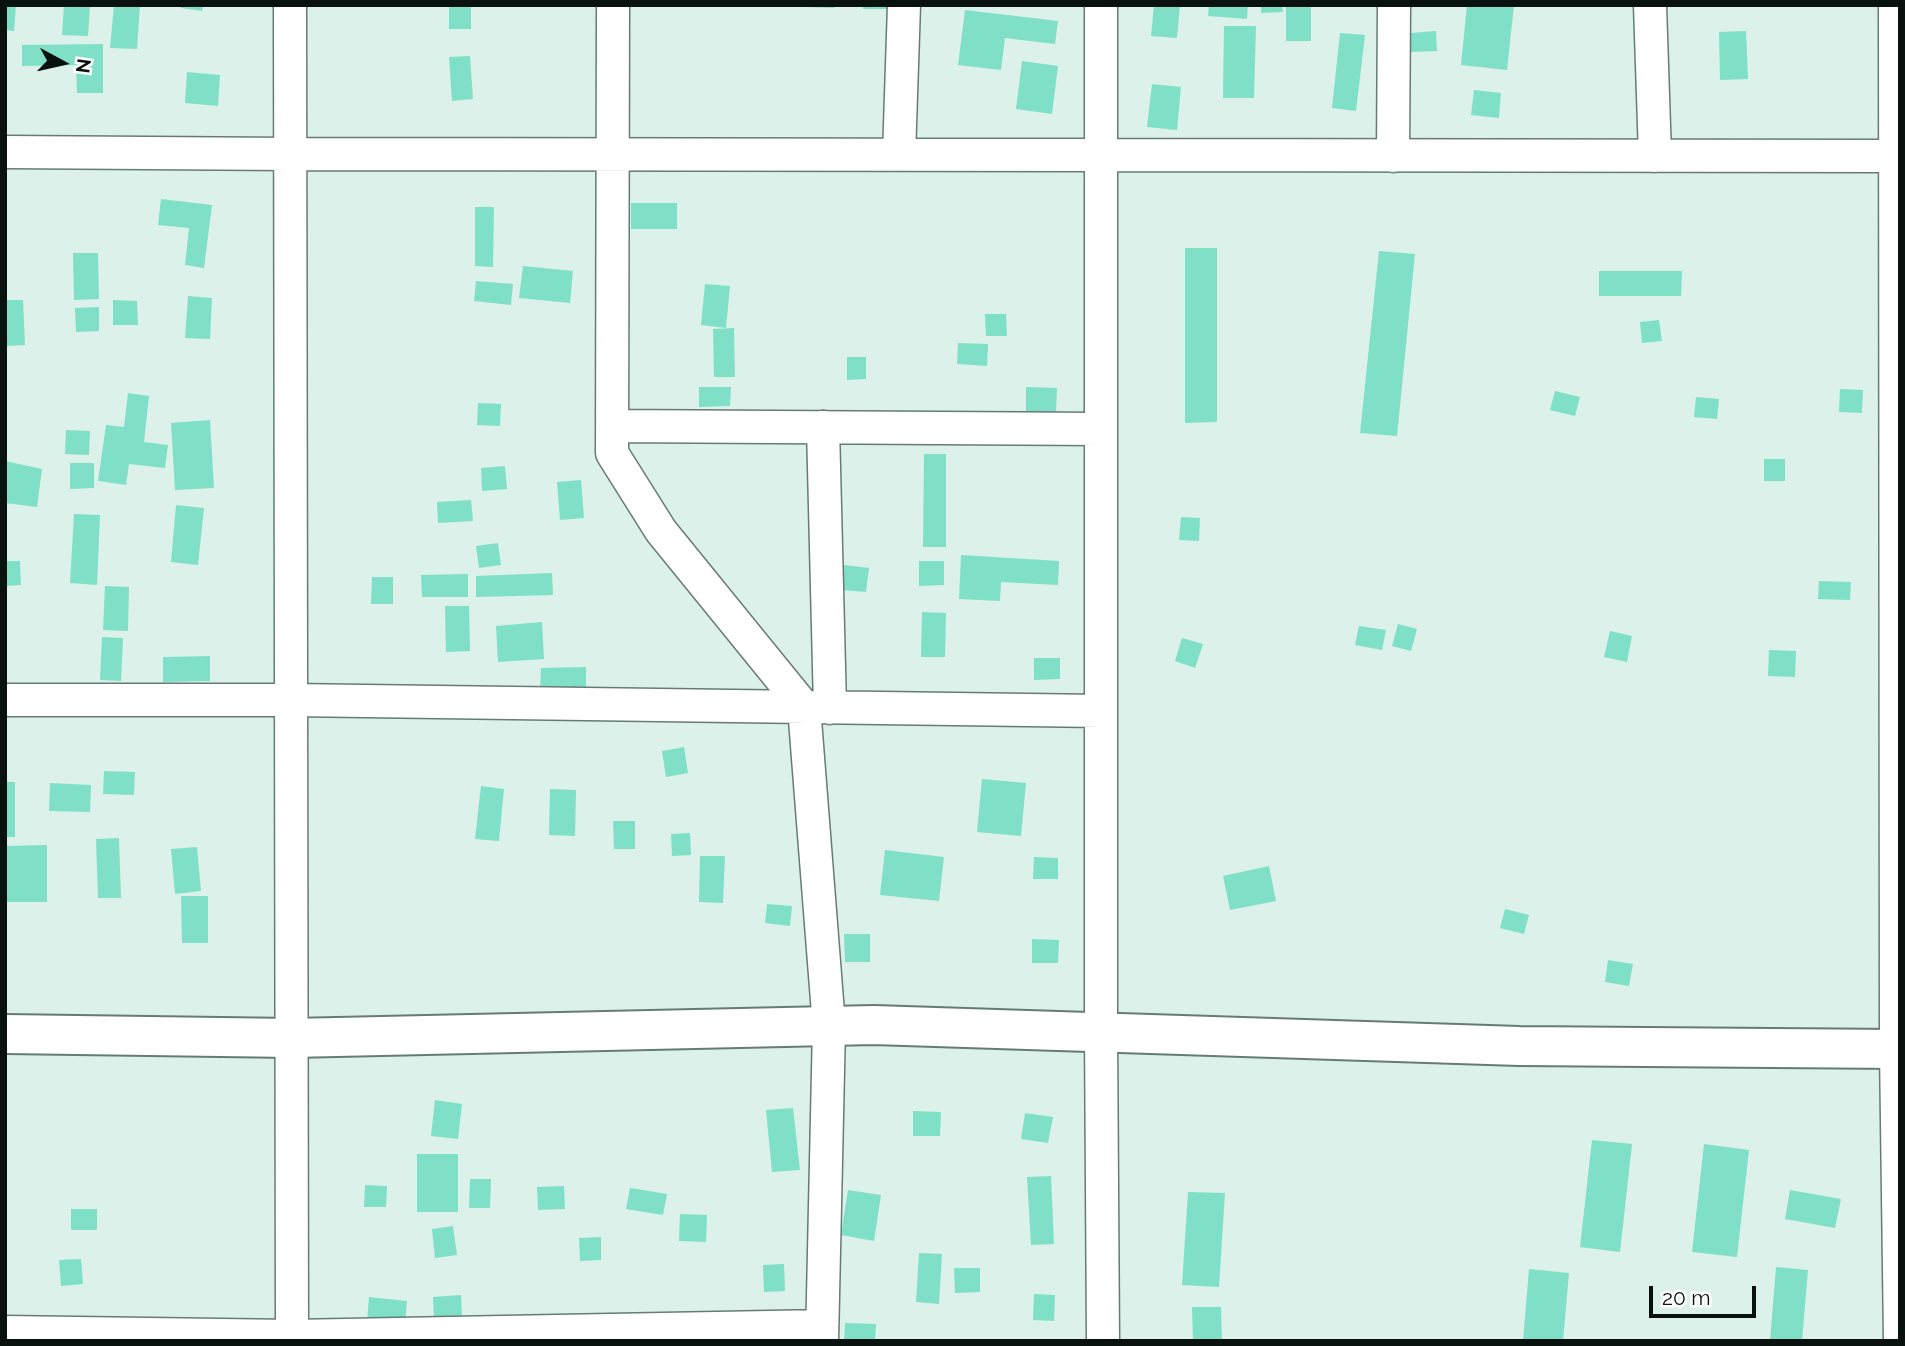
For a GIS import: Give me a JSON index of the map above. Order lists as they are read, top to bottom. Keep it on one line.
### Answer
{"scale_bar":"20 m","north":"right"}
